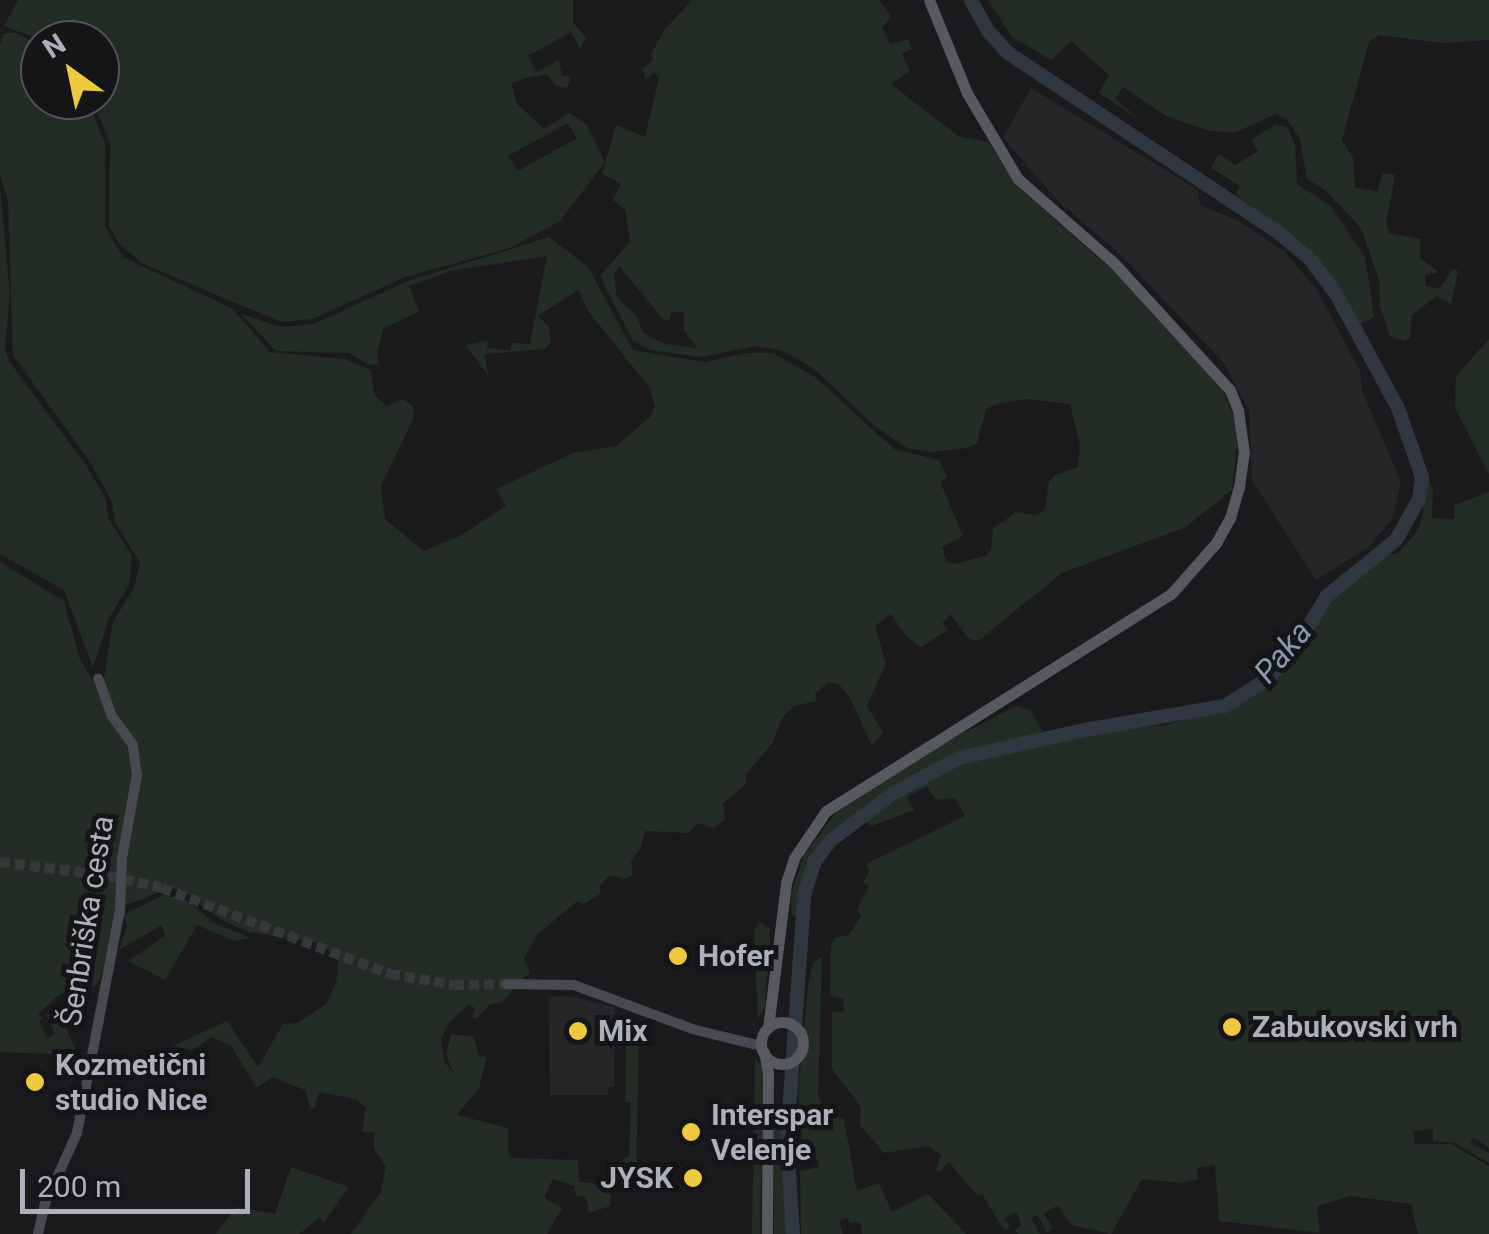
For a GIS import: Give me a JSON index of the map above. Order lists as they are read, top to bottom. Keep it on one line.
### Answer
{"streets":{"street":["Šenbriška cesta"]},"water":["Paka"],"places":["Hofer","Zabukovski vrh","Mix","Kozmetični studio Nice","Interspar Velenje","JYSK"],"scale_bar":"200 m","north":"top left"}
